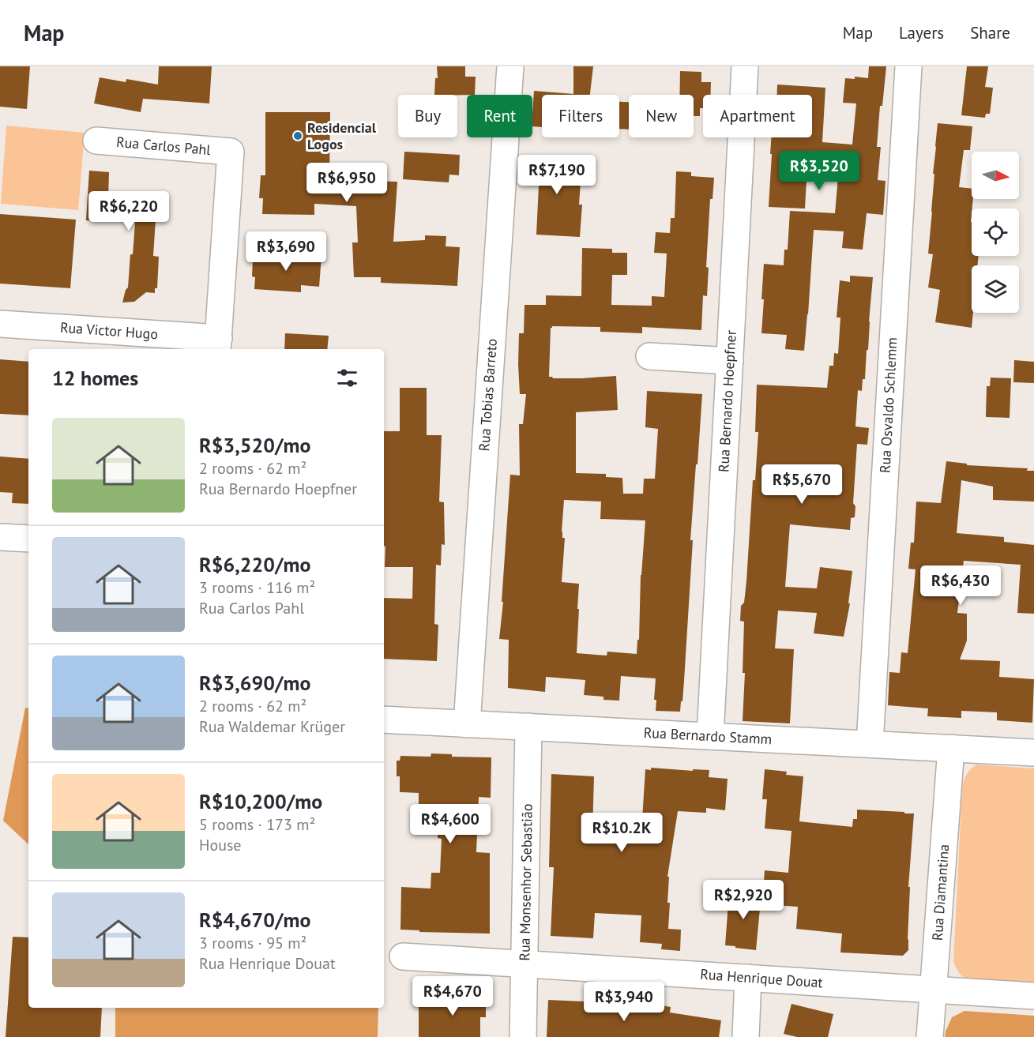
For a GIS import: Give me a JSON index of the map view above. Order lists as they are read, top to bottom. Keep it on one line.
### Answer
{"streets":{"street":["Rua Carlos Pahl","Rua Victor Hugo","Rua Tobias Barreto","Rua Bernardo Hoepfner","Rua Osvaldo Schlemm","Rua Bernardo Stamm","Rua Monsenhor Sebastião","Rua Diamantina","Rua Henrique Douat"]},"crossings":[["Rua Carlos Pahl","Rua Victor Hugo"],["Rua Tobias Barreto","Rua Bernardo Stamm"],["Rua Bernardo Hoepfner","Rua Bernardo Stamm"],["Rua Osvaldo Schlemm","Rua Bernardo Stamm"],["Rua Bernardo Stamm","Rua Monsenhor Sebastião"],["Rua Bernardo Stamm","Rua Diamantina"],["Rua Monsenhor Sebastião","Rua Henrique Douat"],["Rua Diamantina","Rua Henrique Douat"]],"places":["Residencial Logos"],"north":"right","page":{"header":"Map","nav":["Map","Layers","Share"],"chip":["Buy","Rent","Filters","New","Apartment"],"price":["R$3,520","R$7,190","R$6,950","R$6,220","R$3,690","R$5,670","R$6,430","R$4,600","R$10.2K","R$2,920","R$4,670","R$3,940"],"heading":"12 homes","list":[{"name":"R$3,520/mo","note":"2 rooms · 62 m² · Rua Bernardo Hoepfner"},{"name":"R$6,220/mo","note":"3 rooms · 116 m² · Rua Carlos Pahl"},{"name":"R$3,690/mo","note":"2 rooms · 62 m² · Rua Waldemar Krüger"},{"name":"R$10,200/mo","note":"5 rooms · 173 m² · House"},{"name":"R$4,670/mo","note":"3 rooms · 95 m² · Rua Henrique Douat"}]}}
